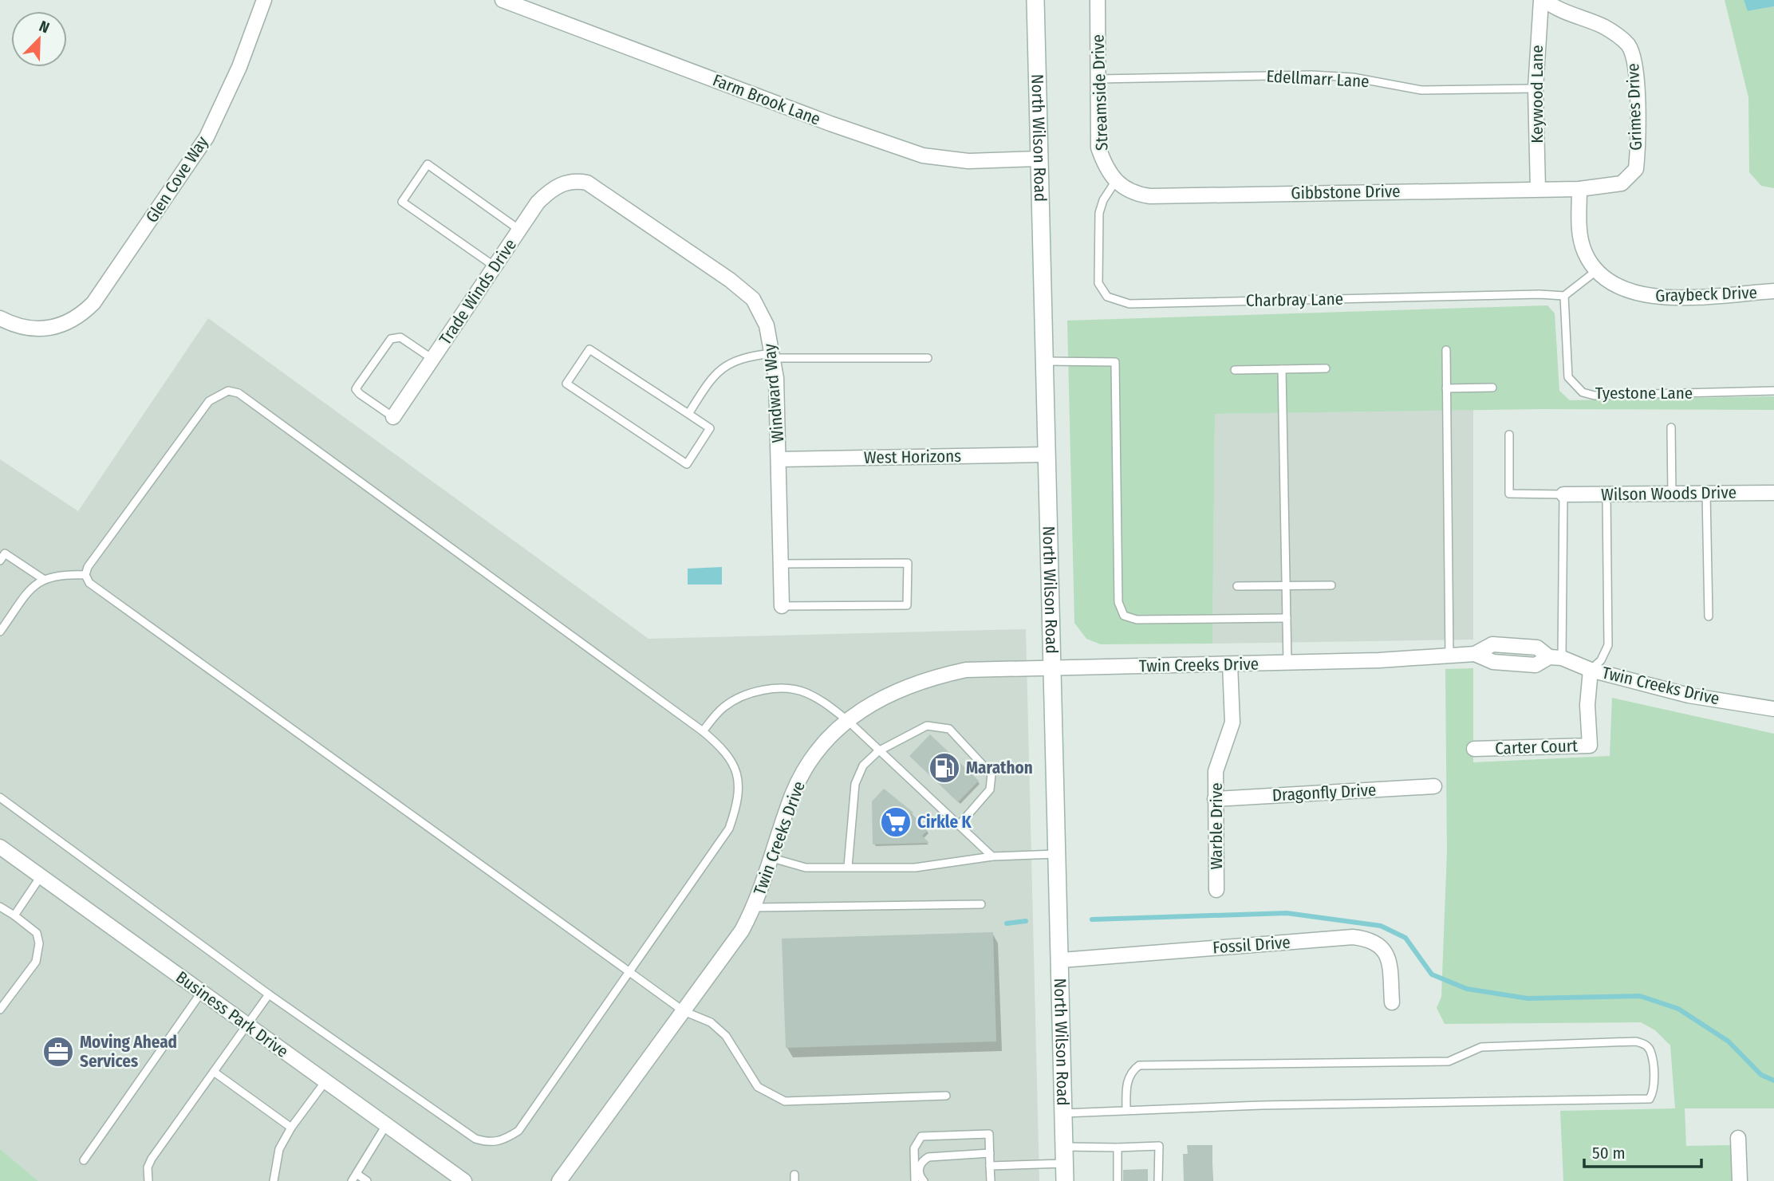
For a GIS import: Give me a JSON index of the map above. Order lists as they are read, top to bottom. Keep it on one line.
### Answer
{"streets":{"main road":["North Wilson Road"],"street":["Streamside Drive","Keywood Lane","Farm Brook Lane","Grimes Drive","Glen Cove Way","Gibbstone Drive","Trade Winds Drive","Graybeck Drive","Windward Way","West Horizons","Wilson Woods Drive","Twin Creeks Drive","Carter Court","Dragonfly Drive","Warble Drive","Fossil Drive","Business Park Drive"],"lane":["Edellmarr Lane","Charbray Lane","Tyestone Lane"]},"crossings":[["Edellmarr Lane","Streamside Drive"],["Edellmarr Lane","Keywood Lane"],["Streamside Drive","Gibbstone Drive"],["Streamside Drive","Charbray Lane"],["Keywood Lane","Grimes Drive"],["Keywood Lane","Gibbstone Drive"],["Farm Brook Lane","North Wilson Road"],["Grimes Drive","Gibbstone Drive"],["Grimes Drive","Graybeck Drive"],["North Wilson Road","West Horizons"],["North Wilson Road","Twin Creeks Drive"],["North Wilson Road","Fossil Drive"],["Gibbstone Drive","Graybeck Drive"],["Gibbstone Drive","Charbray Lane"],["Trade Winds Drive","Windward Way"],["Charbray Lane","Tyestone Lane"],["Windward Way","West Horizons"],["Twin Creeks Drive","Carter Court"],["Twin Creeks Drive","Warble Drive"],["Dragonfly Drive","Warble Drive"]],"places":{"fuel station":["Marathon"],"supermarket":["Cirkle K"],"office":["Moving Ahead Services"]},"scale_bar":"50 m","north":"top right"}
